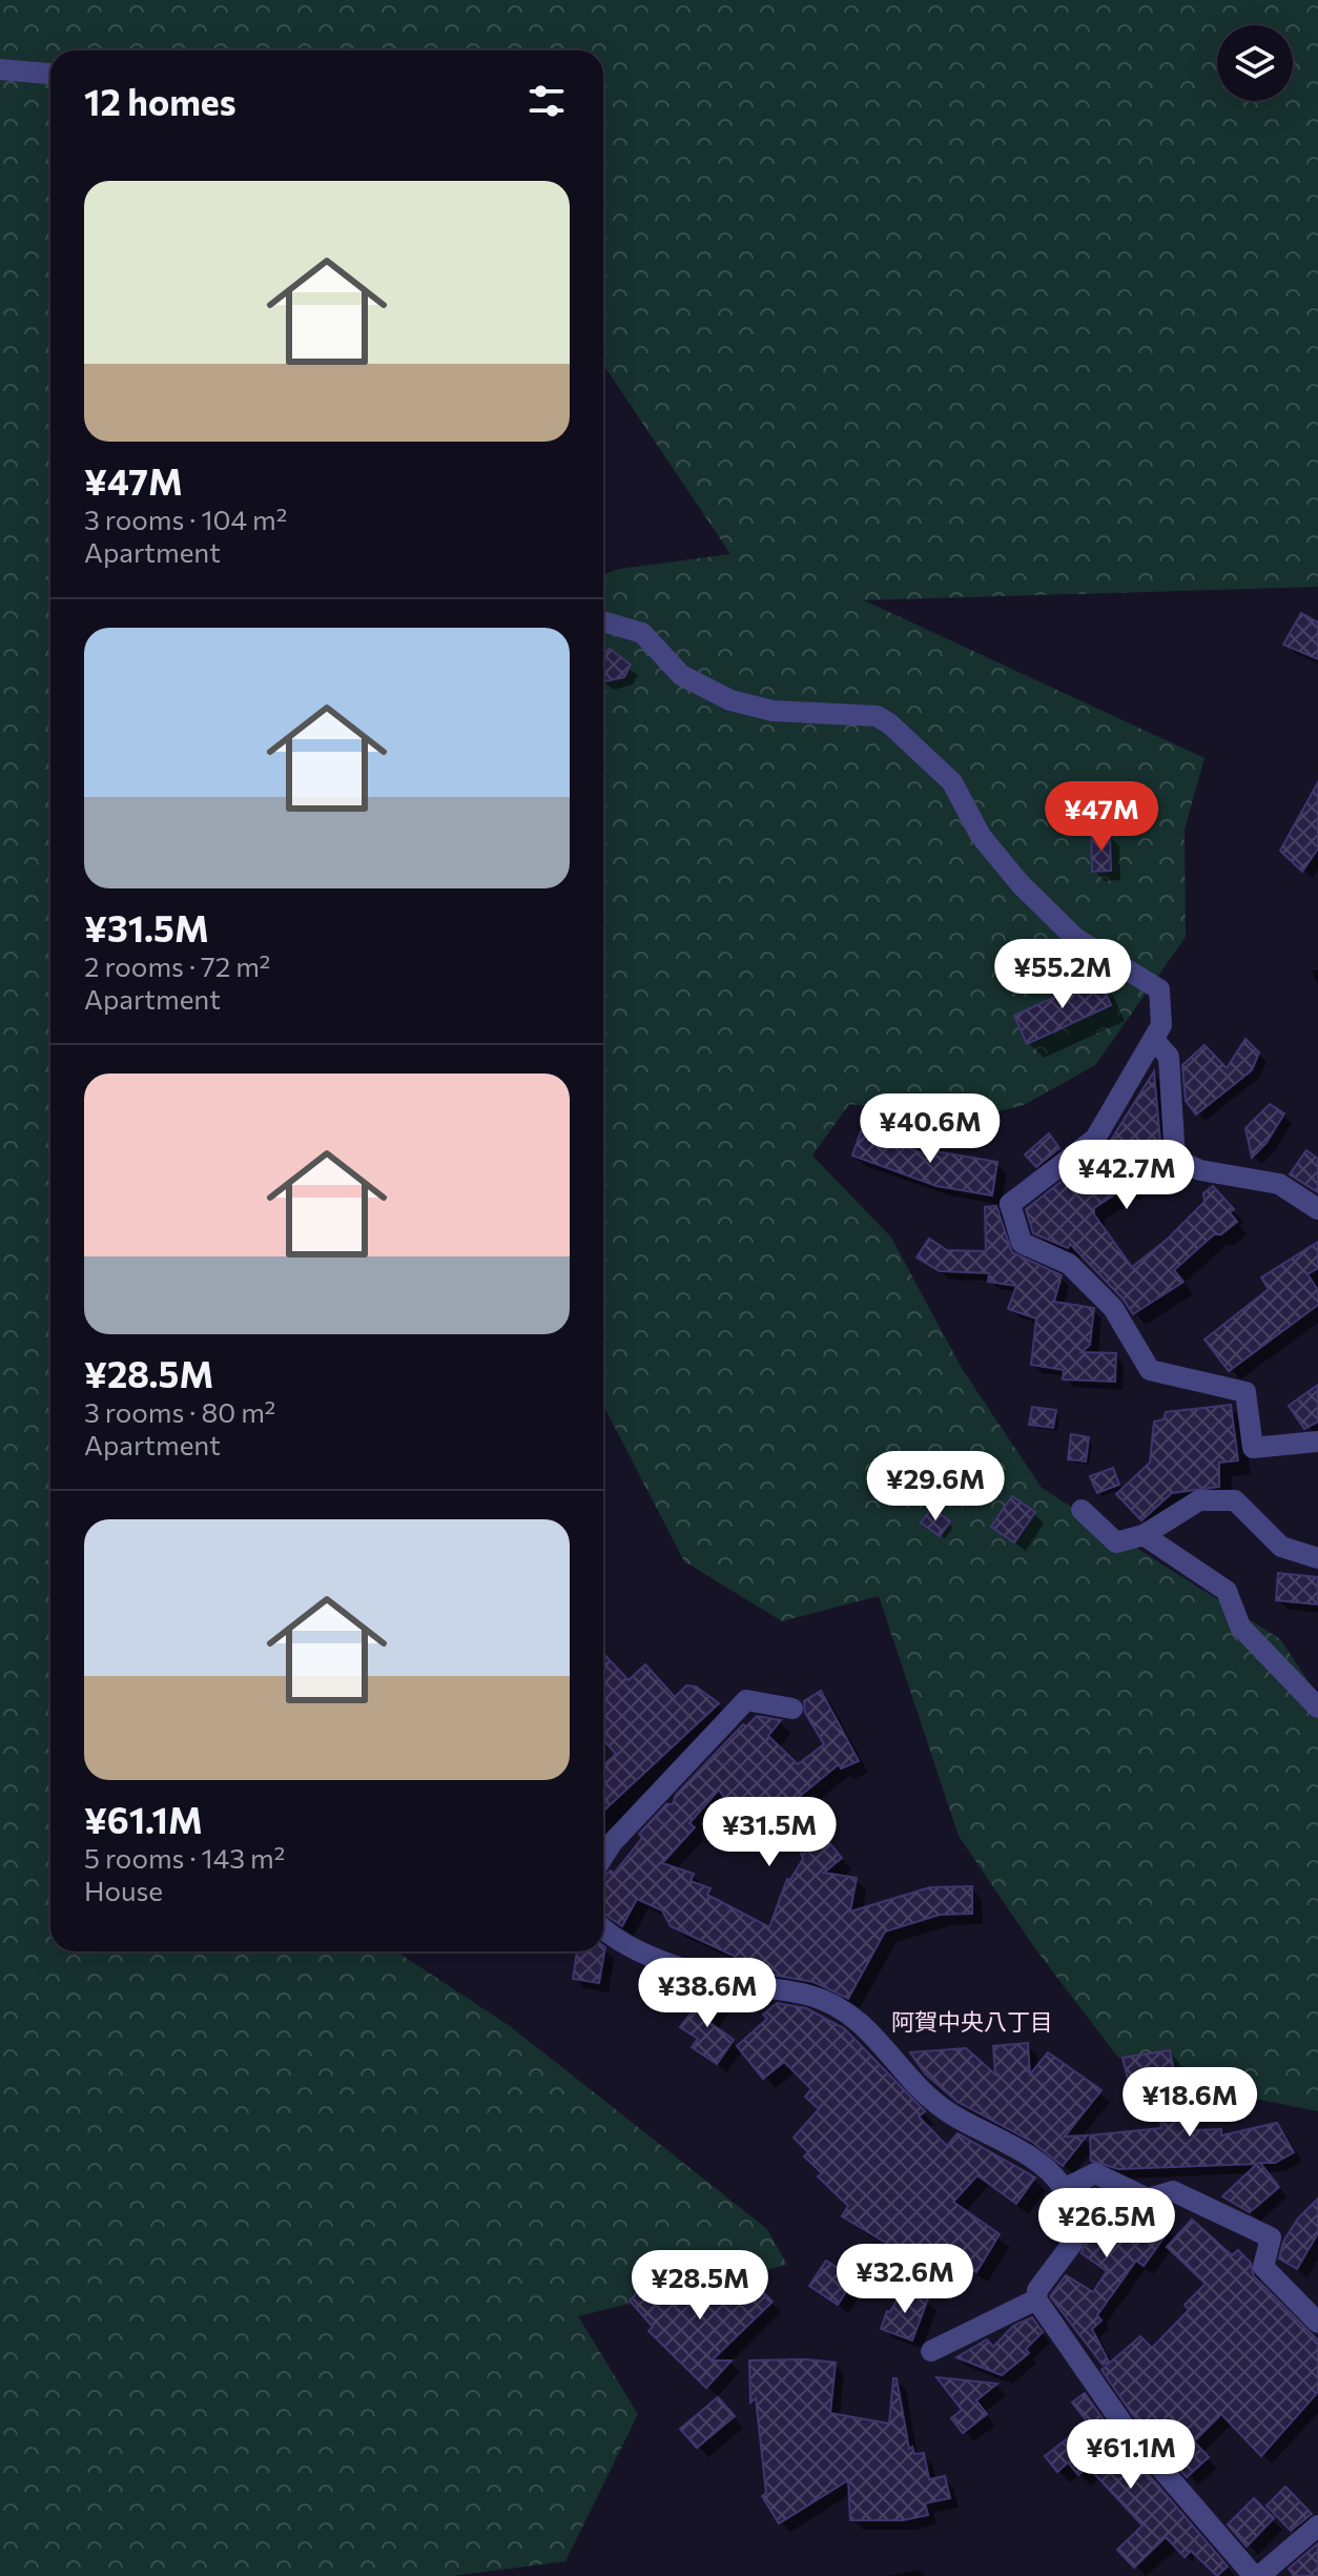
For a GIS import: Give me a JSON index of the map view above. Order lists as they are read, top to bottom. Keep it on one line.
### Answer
{"districts":["阿賀中央八丁目"],"page":{"heading":"12 homes","list":[{"name":"¥47M","note":"3 rooms · 104 m² · Apartment"},{"name":"¥31.5M","note":"2 rooms · 72 m² · Apartment"},{"name":"¥28.5M","note":"3 rooms · 80 m² · Apartment"},{"name":"¥61.1M","note":"5 rooms · 143 m² · House"}],"price":["¥47M","¥55.2M","¥40.6M","¥42.7M","¥29.6M","¥31.5M","¥38.6M","¥18.6M","¥26.5M","¥32.6M","¥28.5M","¥61.1M"]}}
